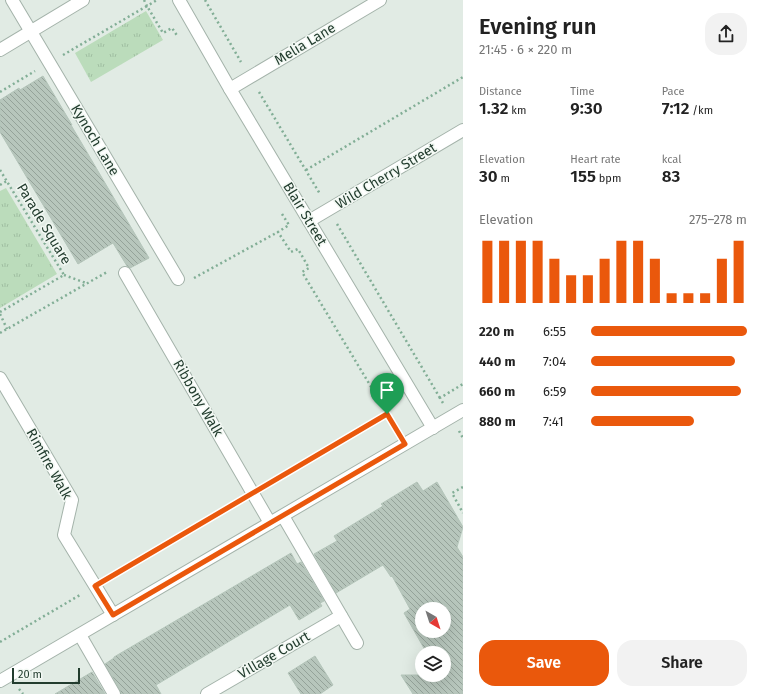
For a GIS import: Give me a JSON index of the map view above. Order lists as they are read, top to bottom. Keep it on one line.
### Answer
{"streets":{"street":["Melia Lane","Kynoch Lane","Wild Cherry Street","Blair Street","Ribbony Walk","Rimfire Walk","Village Court"],"path":["Parade Square"]},"crossings":[["Melia Lane","Blair Street"],["Wild Cherry Street","Blair Street"]],"scale_bar":"20 m","north":"bottom right","page":{"heading":["Evening run","21:45 · 6 × 220 m"],"stats":[["Distance","1.32 km"],["Time","9:30"],["Pace","7:12 /km"],["Elevation","30 m"],["Heart rate","155 bpm"],["kcal","83"]],"chart":["Elevation","275–278 m"],"list":[{"name":"220 m","note":"6:55"},{"name":"440 m","note":"7:04"},{"name":"660 m","note":"6:59"},{"name":"880 m","note":"7:41"}],"buttons":["Save","Share"],"scale":"20 m"}}
